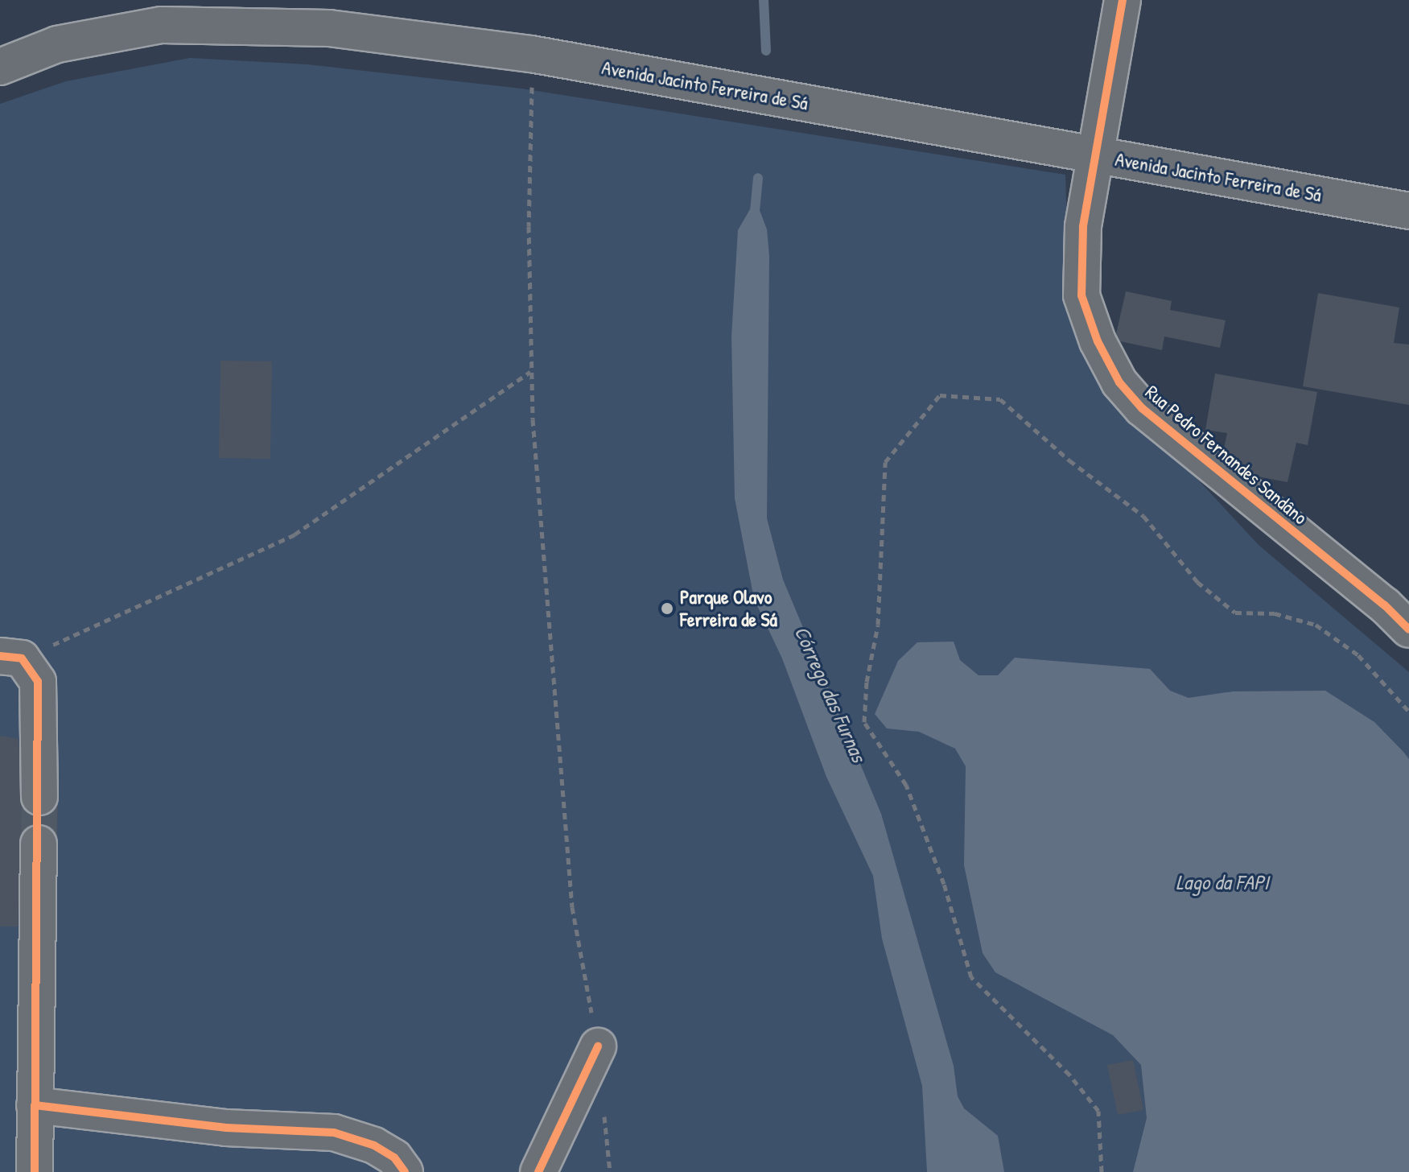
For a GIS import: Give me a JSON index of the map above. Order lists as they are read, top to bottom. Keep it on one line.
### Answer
{"streets":{"street":["Avenida Jacinto Ferreira de Sá","Rua Pedro Fernandes Sandâno"]},"crossings":[["Avenida Jacinto Ferreira de Sá","Rua Pedro Fernandes Sandâno"]],"water":["Córrego das Furnas","Lago da FAPI"],"places":["Parque Olavo Ferreira de Sá"]}
